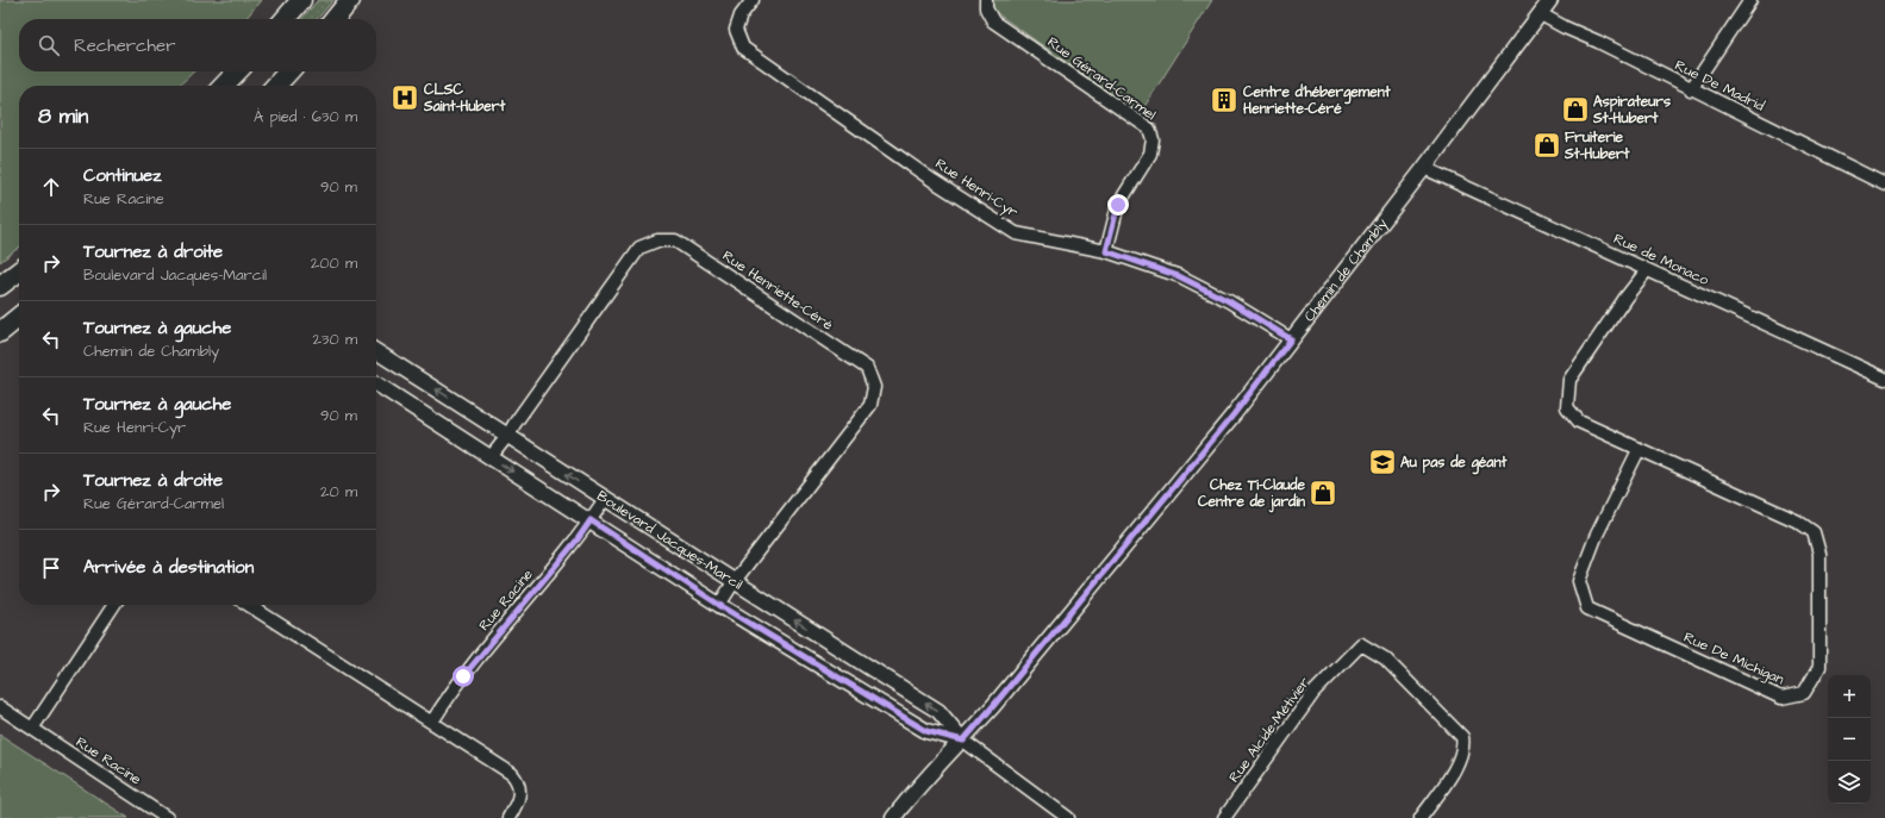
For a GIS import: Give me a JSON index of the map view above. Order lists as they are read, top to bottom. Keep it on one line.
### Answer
{"streets":{"street":["Rue Gérard-Carmel","Rue De Madrid","Rue Henri-Cyr","Rue de Monaco","Chemin de Chambly","Rue Henriette-Céré","Boulevard Jacques-Marcil","Rue Racine","Rue De Michigan","Rue Alcide-Métivier"]},"crossings":[["Rue Gérard-Carmel","Rue Henri-Cyr"],["Rue De Madrid","Chemin de Chambly"],["Rue Henri-Cyr","Chemin de Chambly"],["Rue de Monaco","Chemin de Chambly"],["Rue de Monaco","Rue De Michigan"],["Chemin de Chambly","Boulevard Jacques-Marcil"],["Rue Henriette-Céré","Boulevard Jacques-Marcil"],["Boulevard Jacques-Marcil","Rue Racine"]],"places":{"hospital":["CLSC Saint-Hubert"],"building":["Centre d'hébergement Henriette-Céré"],"shop":["Aspirateurs St-Hubert","Fruiterie St-Hubert","Chez Ti-Claude Centre de jardin"],"school or university":["Au pas de géant"]},"page":{"search":"Rechercher","heading":["8 min","À pied · 630 m"],"list":[["Continuez","Rue Racine","90 m"],["Tournez à droite","Boulevard Jacques-Marcil","200 m"],["Tournez à gauche","Chemin de Chambly","230 m"],["Tournez à gauche","Rue Henri-Cyr","90 m"],["Tournez à droite","Rue Gérard-Carmel","20 m"],"Arrivée à destination"],"map_buttons":["+","−"]}}
